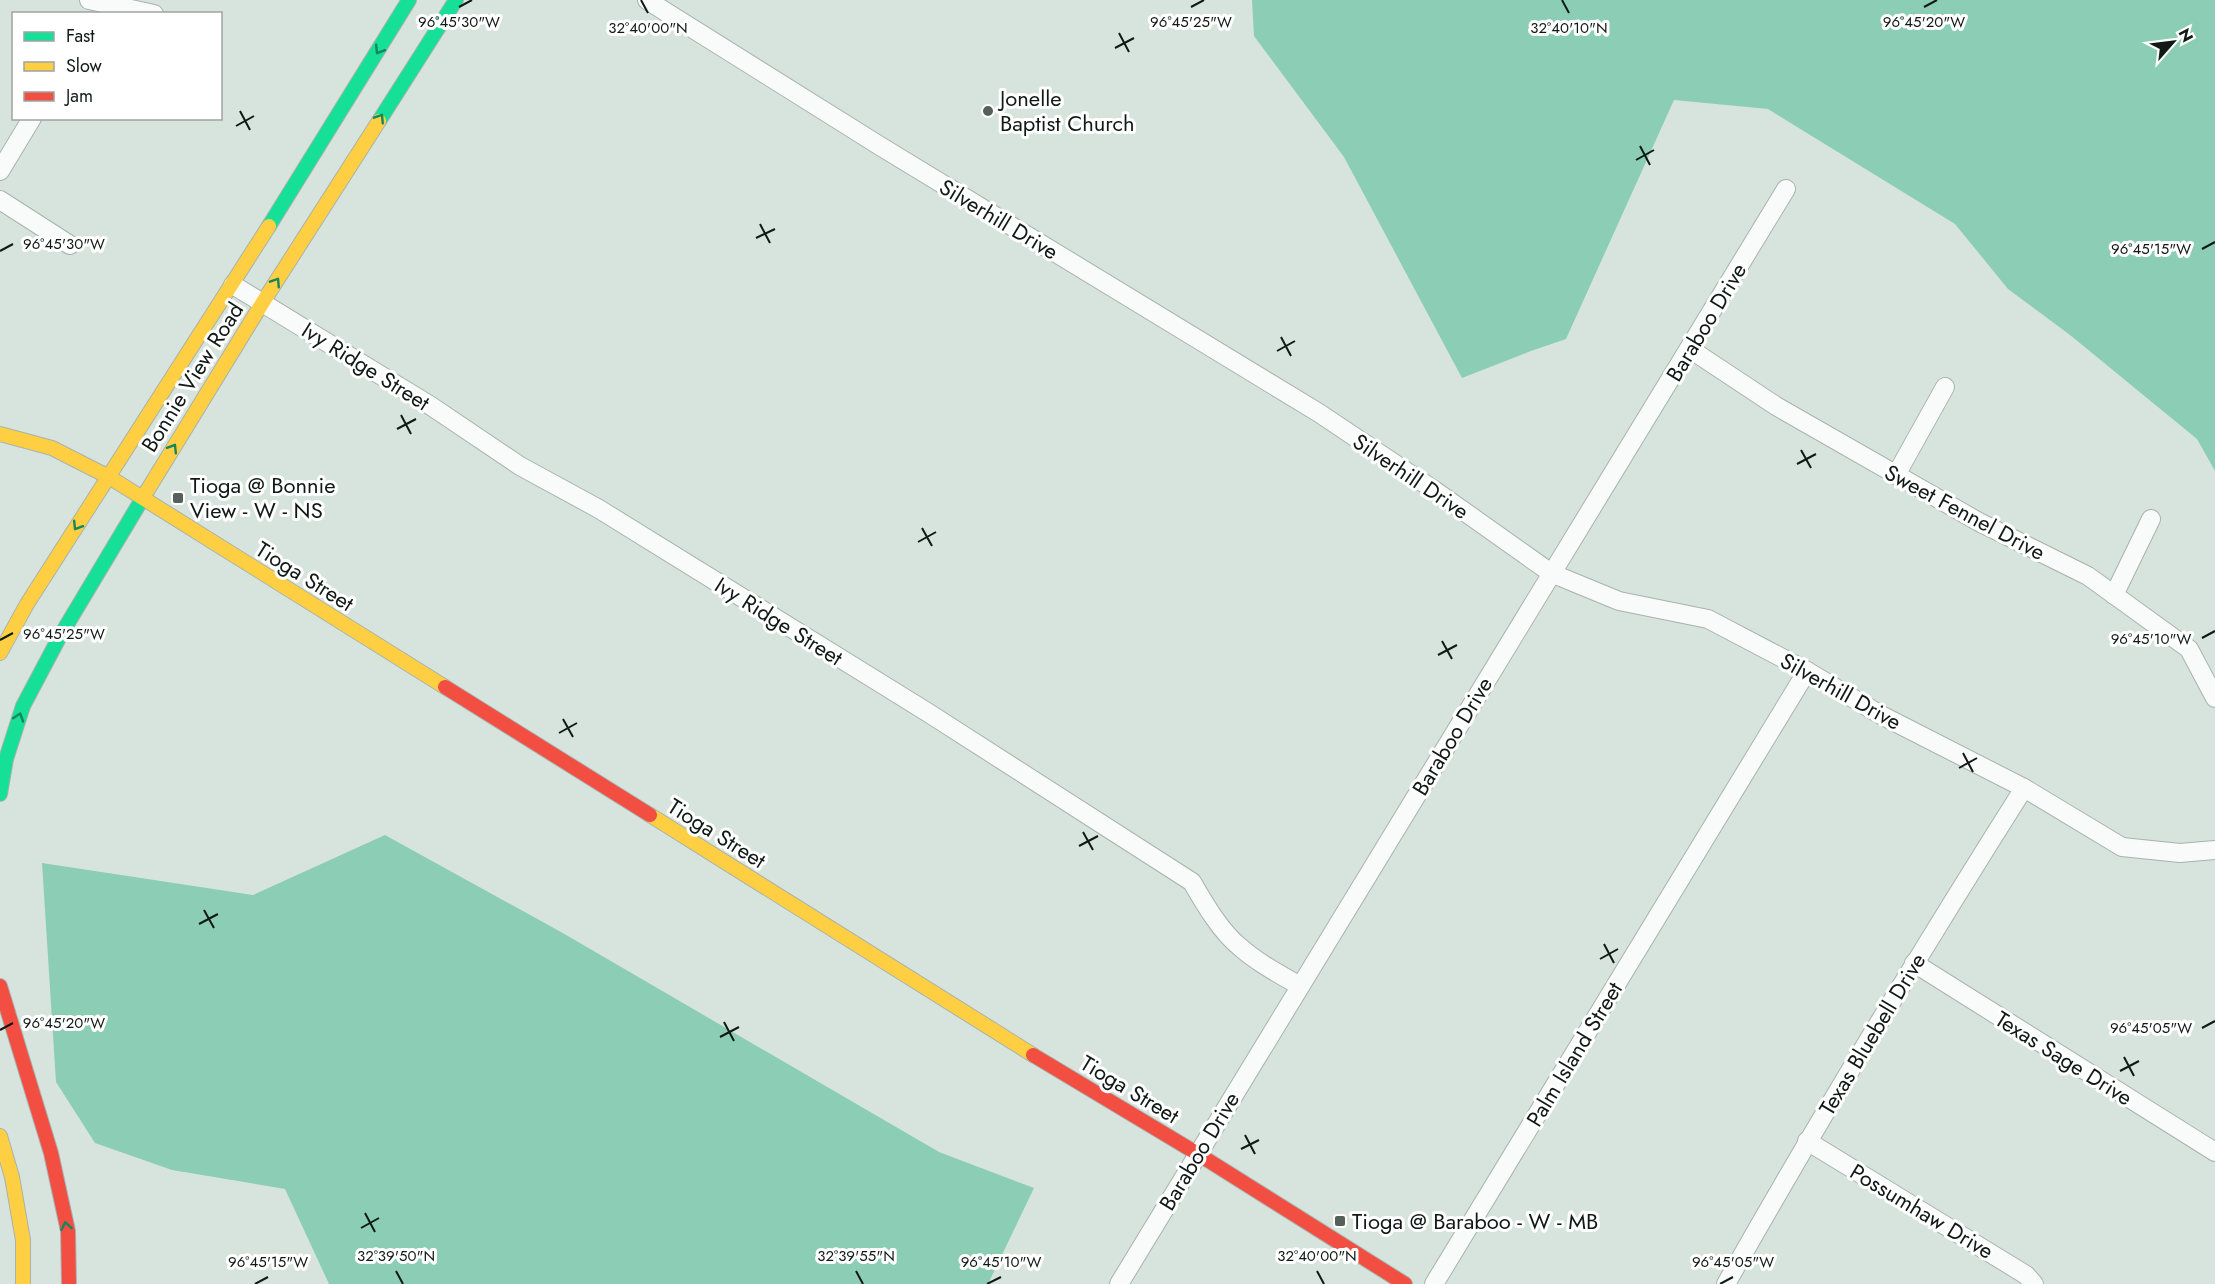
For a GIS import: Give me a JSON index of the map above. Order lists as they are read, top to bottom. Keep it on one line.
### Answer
{"streets":{"main road":["Bonnie View Road","Tioga Street"],"street":["Silverhill Drive","Baraboo Drive","Ivy Ridge Street","Sweet Fennel Drive","Texas Bluebell Drive","Palm Island Street","Texas Sage Drive","Possumhaw Drive"]},"crossings":[["Silverhill Drive","Baraboo Drive"],["Silverhill Drive","Texas Bluebell Drive"],["Silverhill Drive","Palm Island Street"],["Baraboo Drive","Ivy Ridge Street"],["Baraboo Drive","Sweet Fennel Drive"],["Baraboo Drive","Tioga Street"],["Ivy Ridge Street","Bonnie View Road"],["Bonnie View Road","Tioga Street"],["Texas Bluebell Drive","Texas Sage Drive"],["Texas Bluebell Drive","Possumhaw Drive"]],"places":{"other":["Jonelle Baptist Church"],"transit":["Tioga @ Bonnie View - W - NS","Tioga @ Baraboo - W - MB"]},"legend":["Fast","Slow","Jam"],"north":"top right","coordinates":["96°45'30\"W","96°45'25\"W","96°45'20\"W","32°40'00\"N","32°40'10\"N","96°45'15\"W","96°45'10\"W","96°45'05\"W","32°39'50\"N","32°39'55\"N"]}
